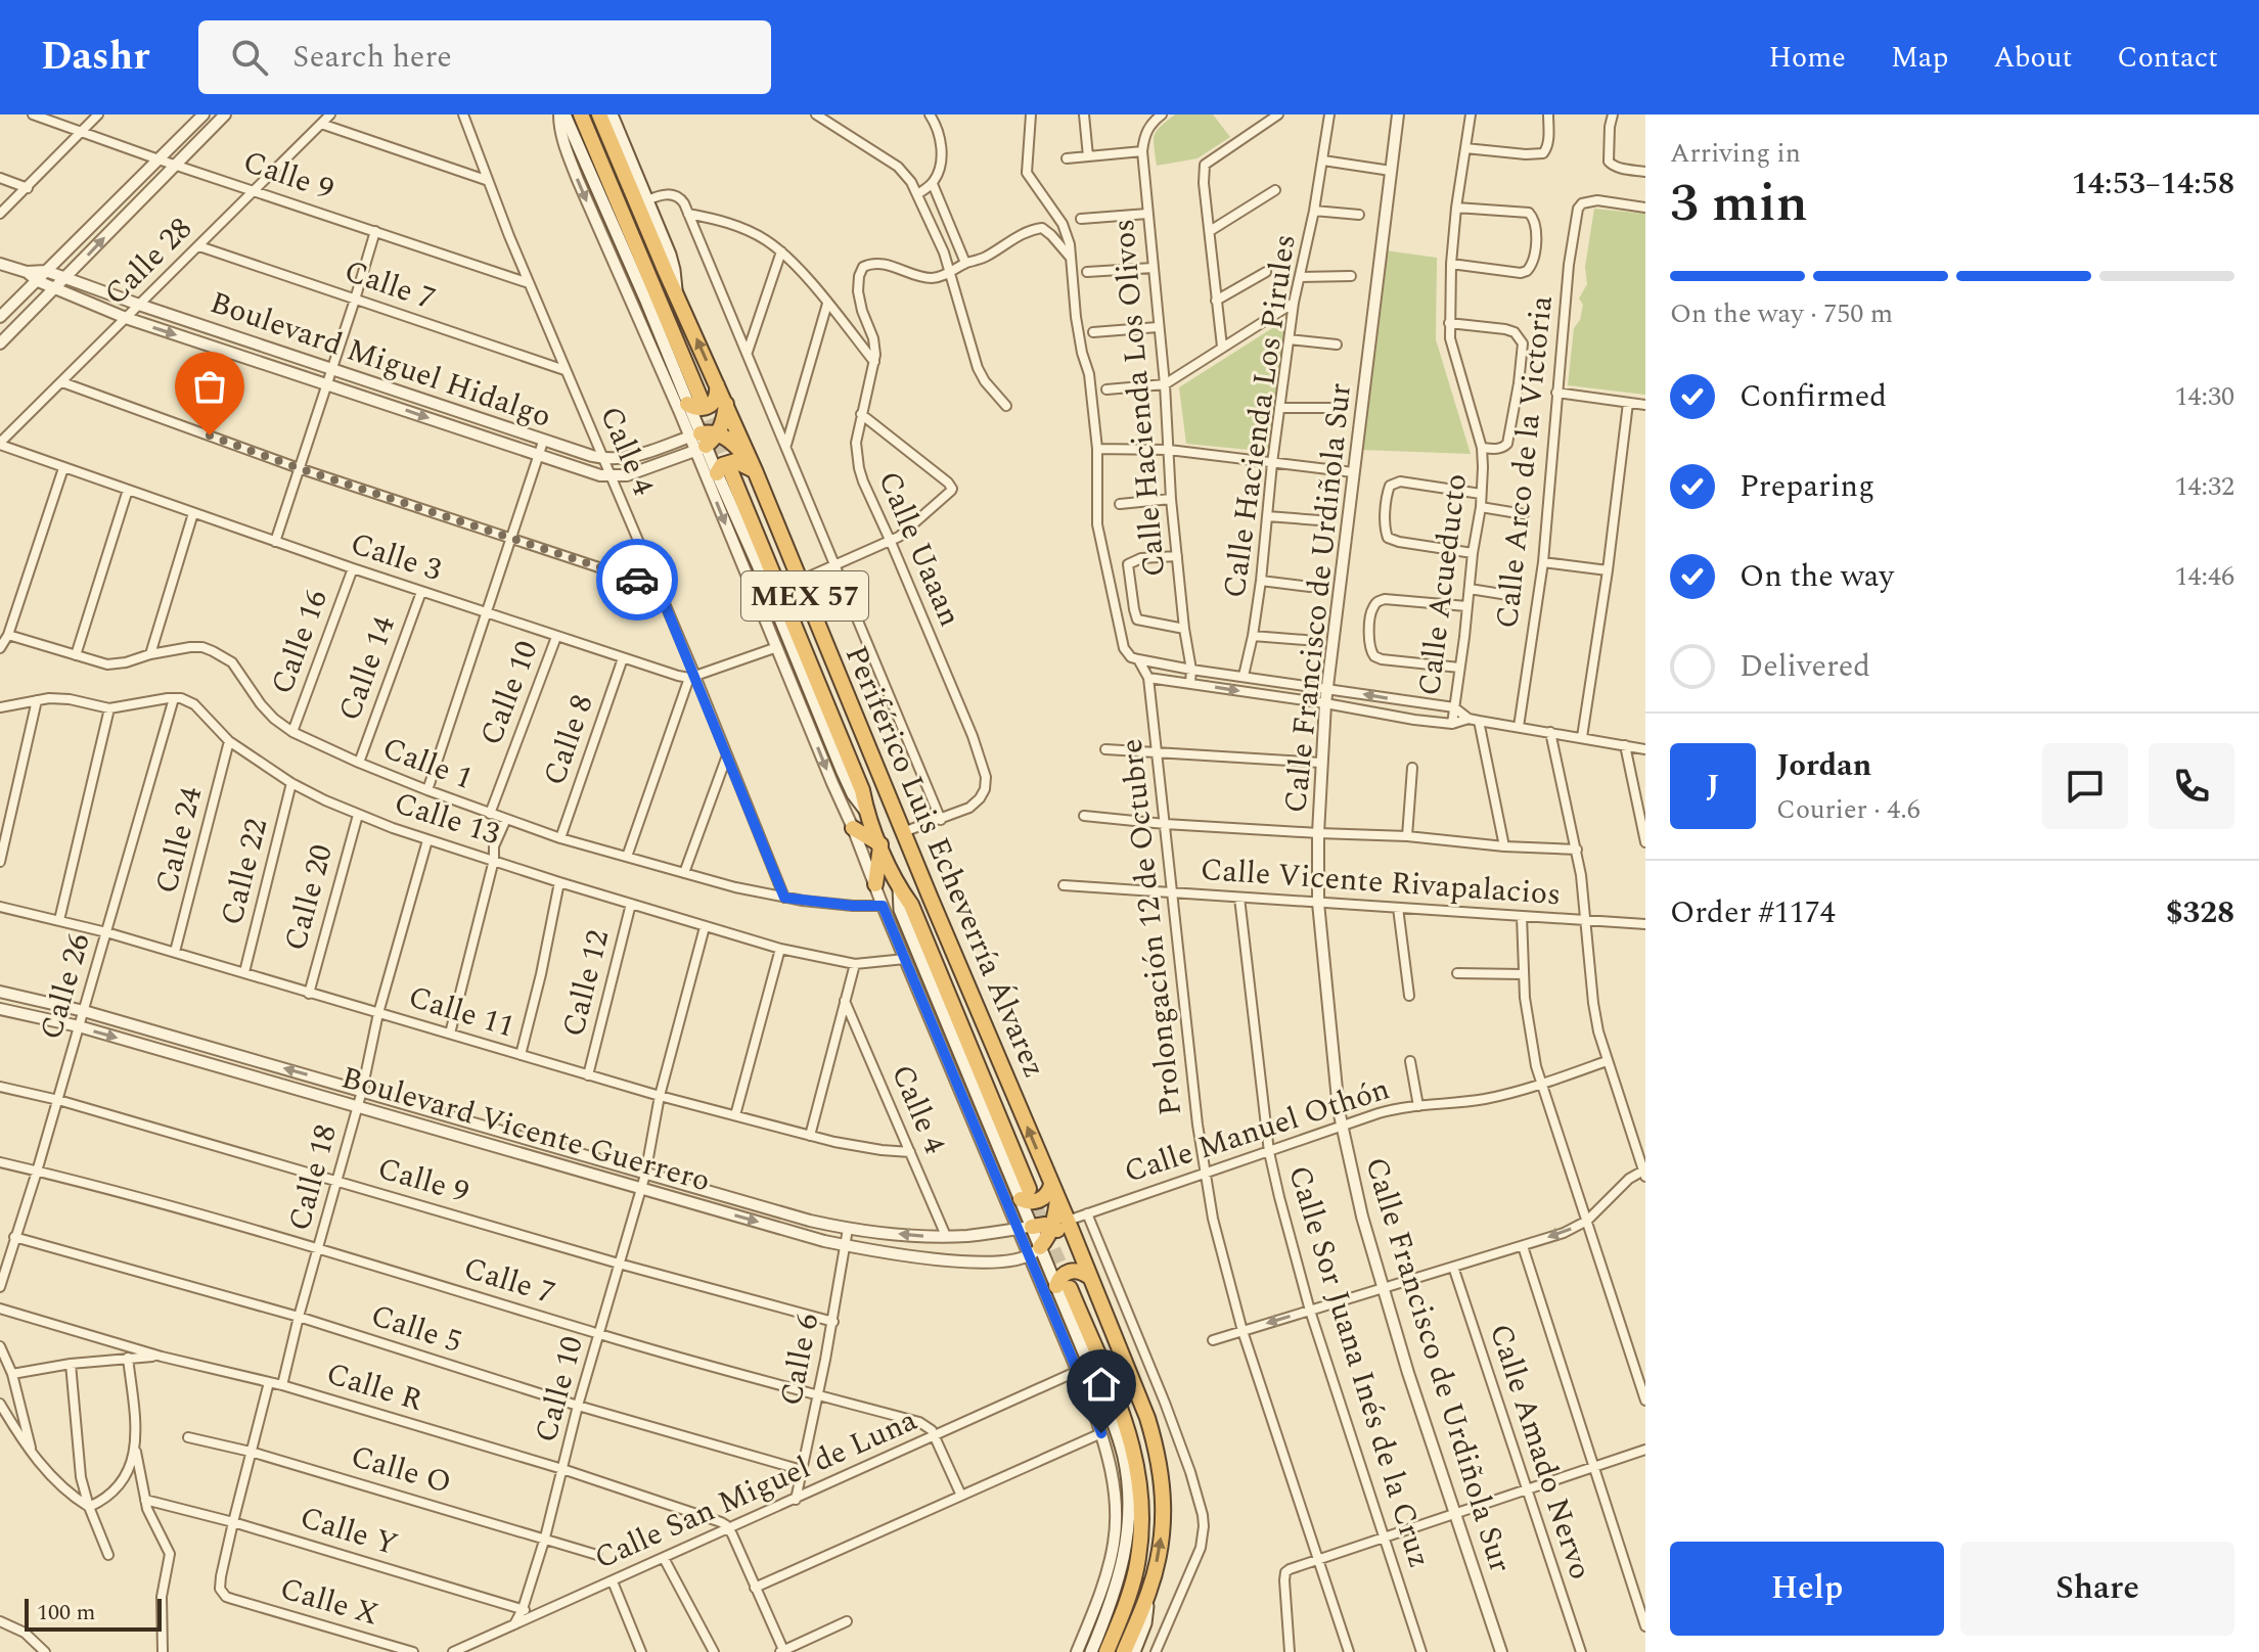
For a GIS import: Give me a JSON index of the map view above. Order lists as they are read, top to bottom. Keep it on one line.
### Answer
{"streets":{"highway":["MEX 57","Periférico Luis Echeverría Álvarez"],"street":["Calle 9","Calle 28","Calle 7","Boulevard Miguel Hidalgo","Calle Hacienda Los Olivos","Calle Hacienda Los Pirules","Calle 4","Calle Arco de la Victoria","Calle Uaaan","Calle 3","Calle Acueducto","Calle Francisco de Urdiñola Sur","Calle 16","Calle 14","Calle 10","Calle 8","Calle 1","Calle 13","Calle 24","Calle 22","Calle Vicente Rivapalacios","Calle 20","Prolongación 12 de Octubre","Calle 12","Calle 26","Calle 11","Boulevard Vicente Guerrero","Calle Manuel Othón","Calle 18","Calle 5","Calle 6","Calle Sor Juana Inés de la Cruz","Calle R","Calle Amado Nervo","Calle O","Calle San Miguel de Luna","Calle Y","Calle X"]},"crossings":[["Calle 9","Calle 28"],["Calle 9","Calle 4"],["Calle 9","Calle 10"],["Calle 9","Calle 26"],["Calle 9","Calle 18"],["Calle 9","Calle 6"],["Calle 28","Calle 7"],["Calle 28","Boulevard Miguel Hidalgo"],["Calle 28","Calle 3"],["Calle 7","Calle 4"],["Calle 7","Calle 10"],["Calle 7","Calle 26"],["Calle 7","Calle 18"],["Calle 7","Calle 6"],["Calle 7","Calle San Miguel de Luna"],["Boulevard Miguel Hidalgo","Calle 4"],["Boulevard Miguel Hidalgo","Periférico Luis Echeverría Álvarez"],["Calle 4","Calle 3"],["Calle 4","Calle 1"],["Calle 4","Calle 11"],["Calle 4","Boulevard Vicente Guerrero"],["Calle Uaaan","Periférico Luis Echeverría Álvarez"],["Calle 3","Calle 16"],["Calle 3","Calle 14"],["Calle 3","Calle 10"],["Calle 3","Calle 8"],["MEX 57","Periférico Luis Echeverría Álvarez"],["Calle Francisco de Urdiñola Sur","Calle Vicente Rivapalacios"],["Calle Francisco de Urdiñola Sur","Calle Manuel Othón"],["Calle 16","Calle 1"],["Calle 14","Calle 1"],["Calle 10","Calle 1"],["Calle 10","Calle 13"],["Calle 10","Calle 11"],["Calle 10","Boulevard Vicente Guerrero"],["Calle 10","Calle 5"],["Calle 10","Calle R"],["Calle 10","Calle O"],["Calle 10","Calle San Miguel de Luna"],["Calle 10","Calle Y"],["Calle 8","Calle 1"],["Calle 1","Periférico Luis Echeverría Álvarez"],["Calle 13","Calle 24"],["Calle 13","Periférico Luis Echeverría Álvarez"],["Calle 13","Calle 22"],["Calle 13","Calle 20"],["Calle 13","Calle 12"],["Calle 13","Calle 26"],["Calle 13","Calle 18"],["Calle 24","Calle 11"],["Periférico Luis Echeverría Álvarez","Boulevard Vicente Guerrero"],["Periférico Luis Echeverría Álvarez","Calle Manuel Othón"],["Periférico Luis Echeverría Álvarez","Calle San Miguel de Luna"],["Calle 22","Calle 11"],["Calle Vicente Rivapalacios","Prolongación 12 de Octubre"],["Calle Vicente Rivapalacios","Calle Sor Juana Inés de la Cruz"],["Calle 20","Calle 11"],["Prolongación 12 de Octubre","Calle Manuel Othón"],["Calle 12","Calle 11"],["Calle 26","Calle 11"],["Calle 26","Boulevard Vicente Guerrero"],["Calle 26","Calle 5"],["Calle 11","Calle 18"],["Boulevard Vicente Guerrero","Calle 18"],["Boulevard Vicente Guerrero","Calle 6"],["Calle Manuel Othón","Calle Sor Juana Inés de la Cruz"],["Calle 18","Calle 5"],["Calle 18","Calle R"],["Calle 5","Calle 6"],["Calle 6","Calle San Miguel de Luna"],["Calle R","Calle San Miguel de Luna"],["Calle San Miguel de Luna","Calle Y"],["Calle Y","Calle X"]],"scale_bar":"100 m","page":{"header":"Dashr","search":"Search here","nav":["Home","Map","About","Contact"],"heading":["3 min","Arriving in","14:53–14:58"],"panel":["Jordan","Courier · 4.6","Order #1174","$328"],"bar":"On the way · 750 m","list":[["Confirmed","14:30"],["Preparing","14:32"],["On the way","14:46"],"Delivered"],"round":"J","buttons":["Help","Share"],"scale":"100 m"}}
